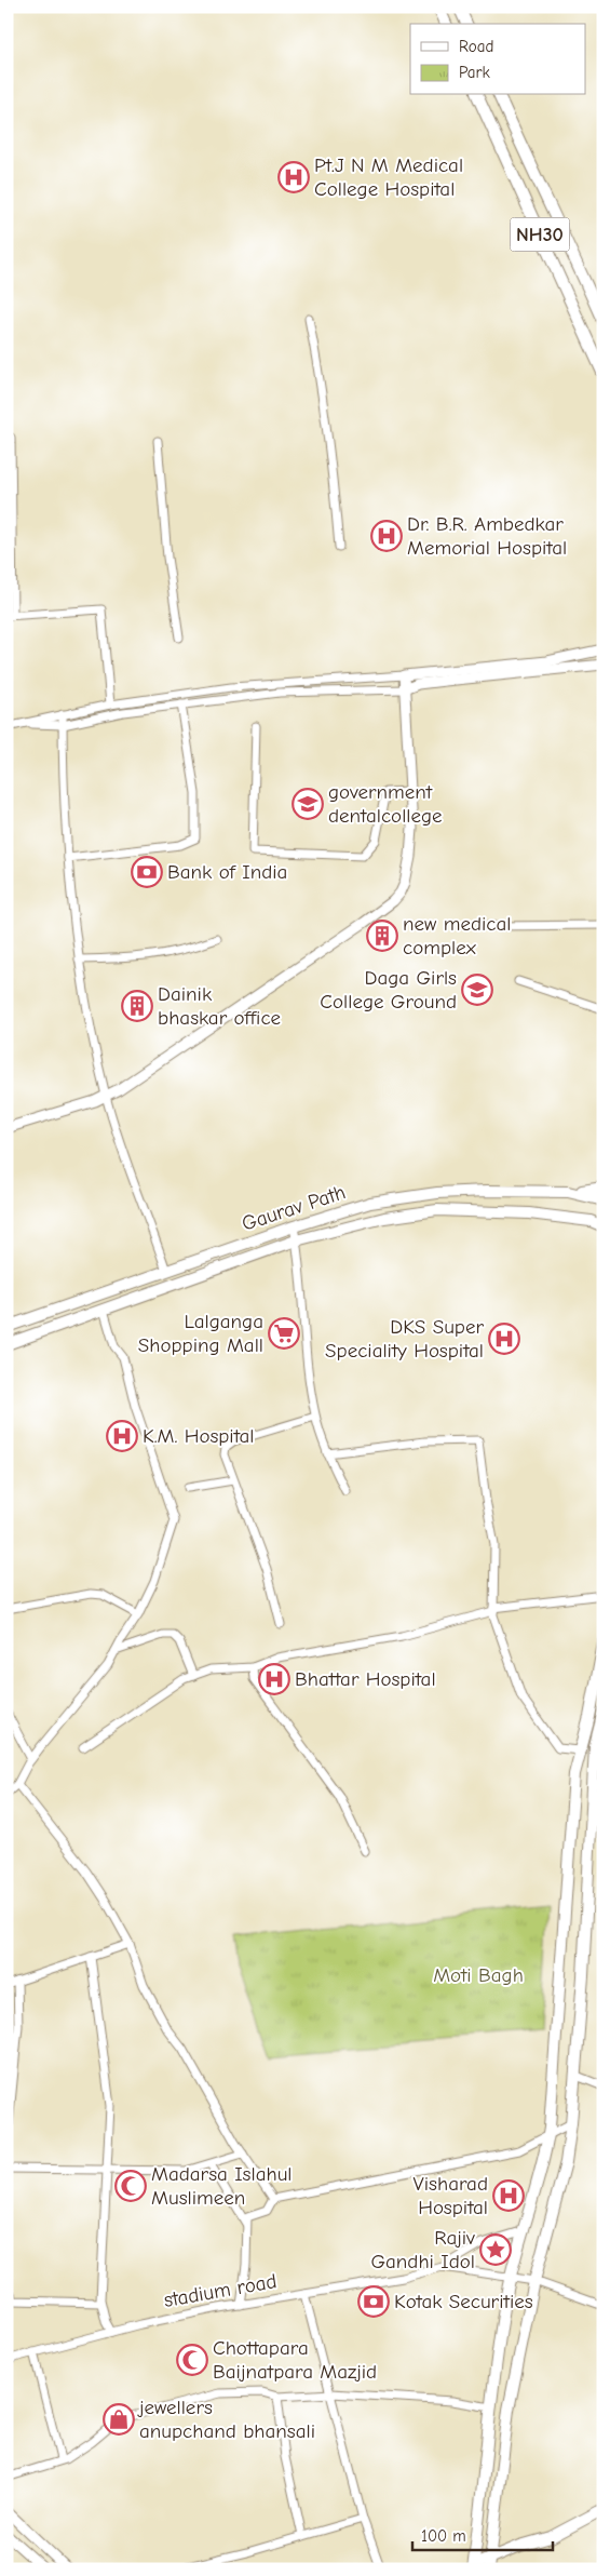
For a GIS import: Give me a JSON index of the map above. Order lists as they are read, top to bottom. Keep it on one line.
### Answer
{"streets":{"main road":["NH30","Gaurav Path"],"street":["stadium road"]},"parks":["Moti Bagh"],"places":{"hospital":["Pt.J N M Medical College Hospital","Dr. B.R. Ambedkar Memorial Hospital","DKS Super Speciality Hospital","K.M. Hospital","Bhattar Hospital","Visharad Hospital"],"school or university":["government dentalcollege","Daga Girls College Ground"],"bank":["Bank of India","Kotak Securities"],"building":["new medical complex","Dainik bhaskar office"],"supermarket":["Lalganga Shopping Mall"],"mosque":["Madarsa Islahul Muslimeen","Chottapara Baijnatpara Mazjid"],"place":["Rajiv Gandhi Idol"],"shop":["jewellers anupchand bhansali"]},"legend":["Road","Park"],"scale_bar":"100 m"}
